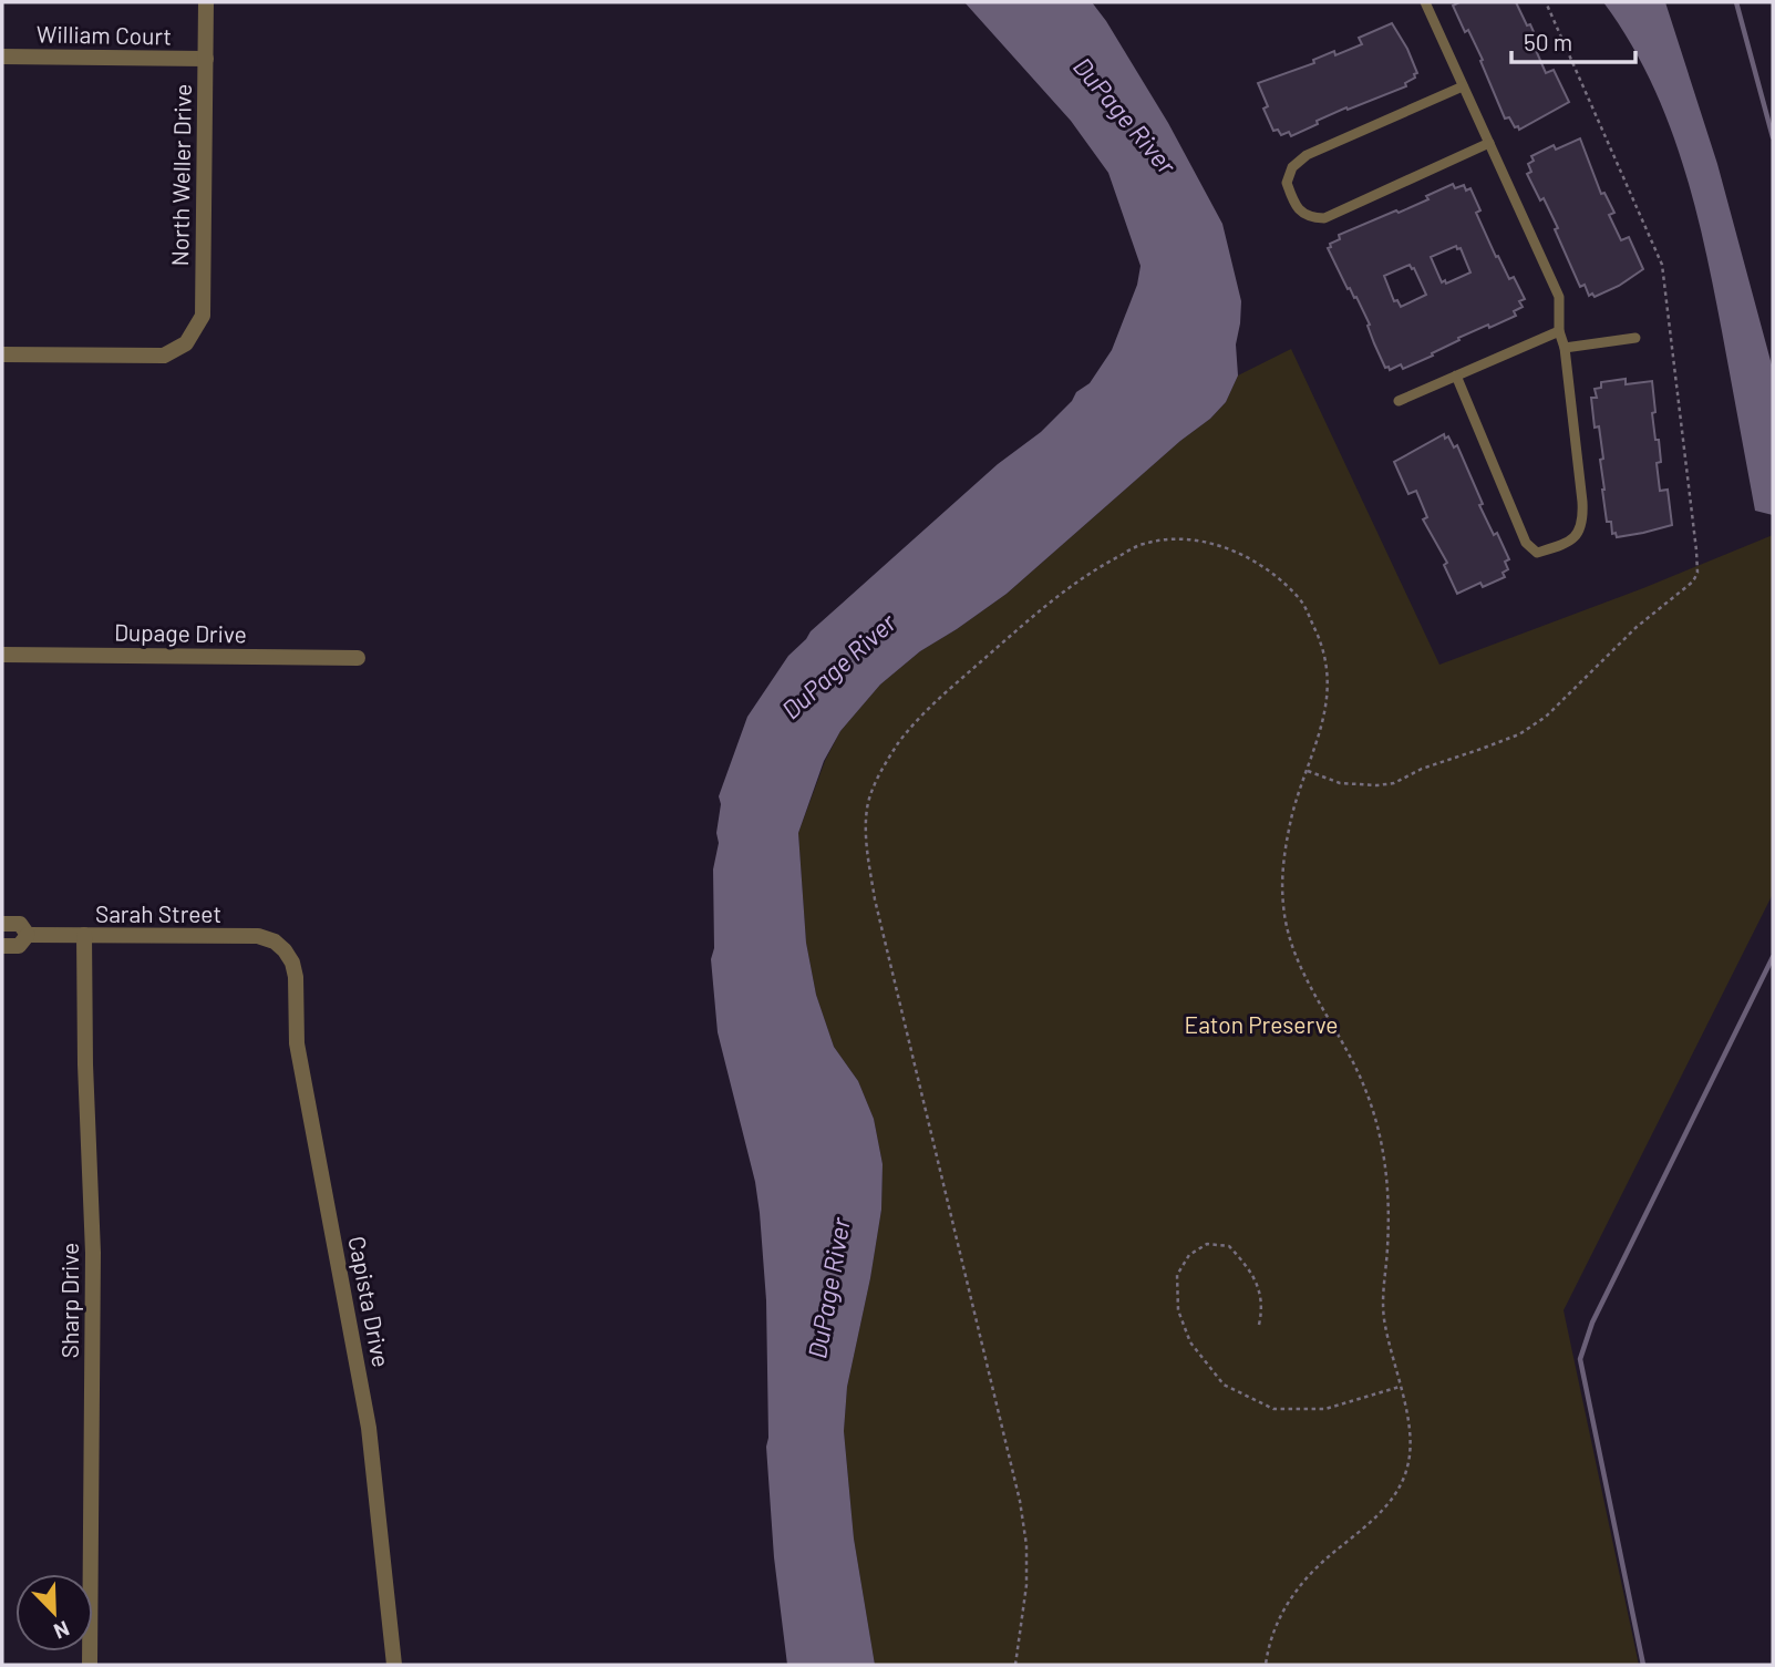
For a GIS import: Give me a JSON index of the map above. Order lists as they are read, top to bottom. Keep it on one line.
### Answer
{"streets":{"street":["William Court","North Weller Drive","Dupage Drive","Sarah Street","Sharp Drive","Capista Drive"]},"crossings":[["William Court","North Weller Drive"],["Sarah Street","Sharp Drive"],["Sarah Street","Capista Drive"]],"water":["DuPage River"],"parks":["Eaton Preserve"],"scale_bar":"50 m","north":"bottom right"}
